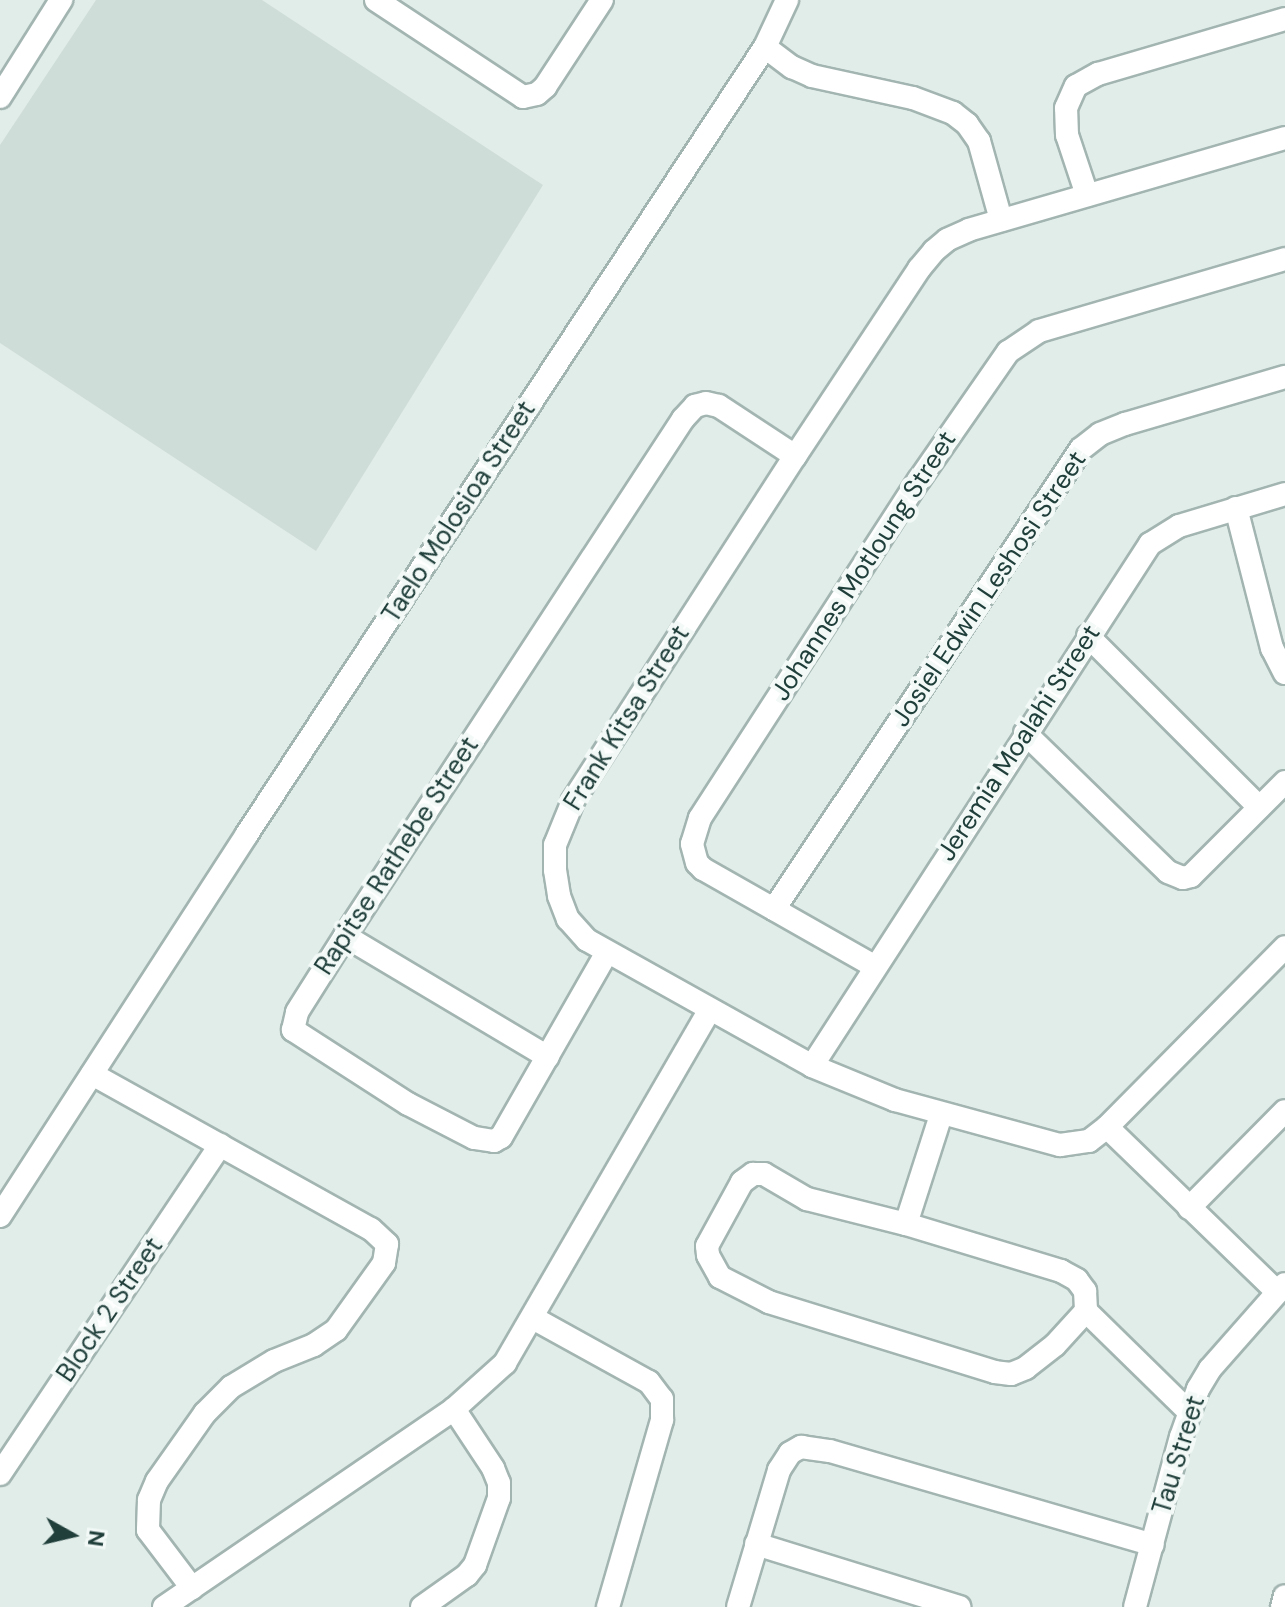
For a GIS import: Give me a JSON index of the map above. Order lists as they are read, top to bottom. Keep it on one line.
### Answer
{"streets":{"street":["Taelo Molosioa Street","Johannes Motloung Street","Josiel Edwin Leshosi Street","Frank Kitsa Street","Jeremia Moalahi Street","Rapitse Rathebe Street","Block 2 Street","Tau Street"]},"crossings":[["Johannes Motloung Street","Josiel Edwin Leshosi Street"],["Johannes Motloung Street","Jeremia Moalahi Street"],["Frank Kitsa Street","Jeremia Moalahi Street"],["Frank Kitsa Street","Rapitse Rathebe Street"]],"north":"right"}
